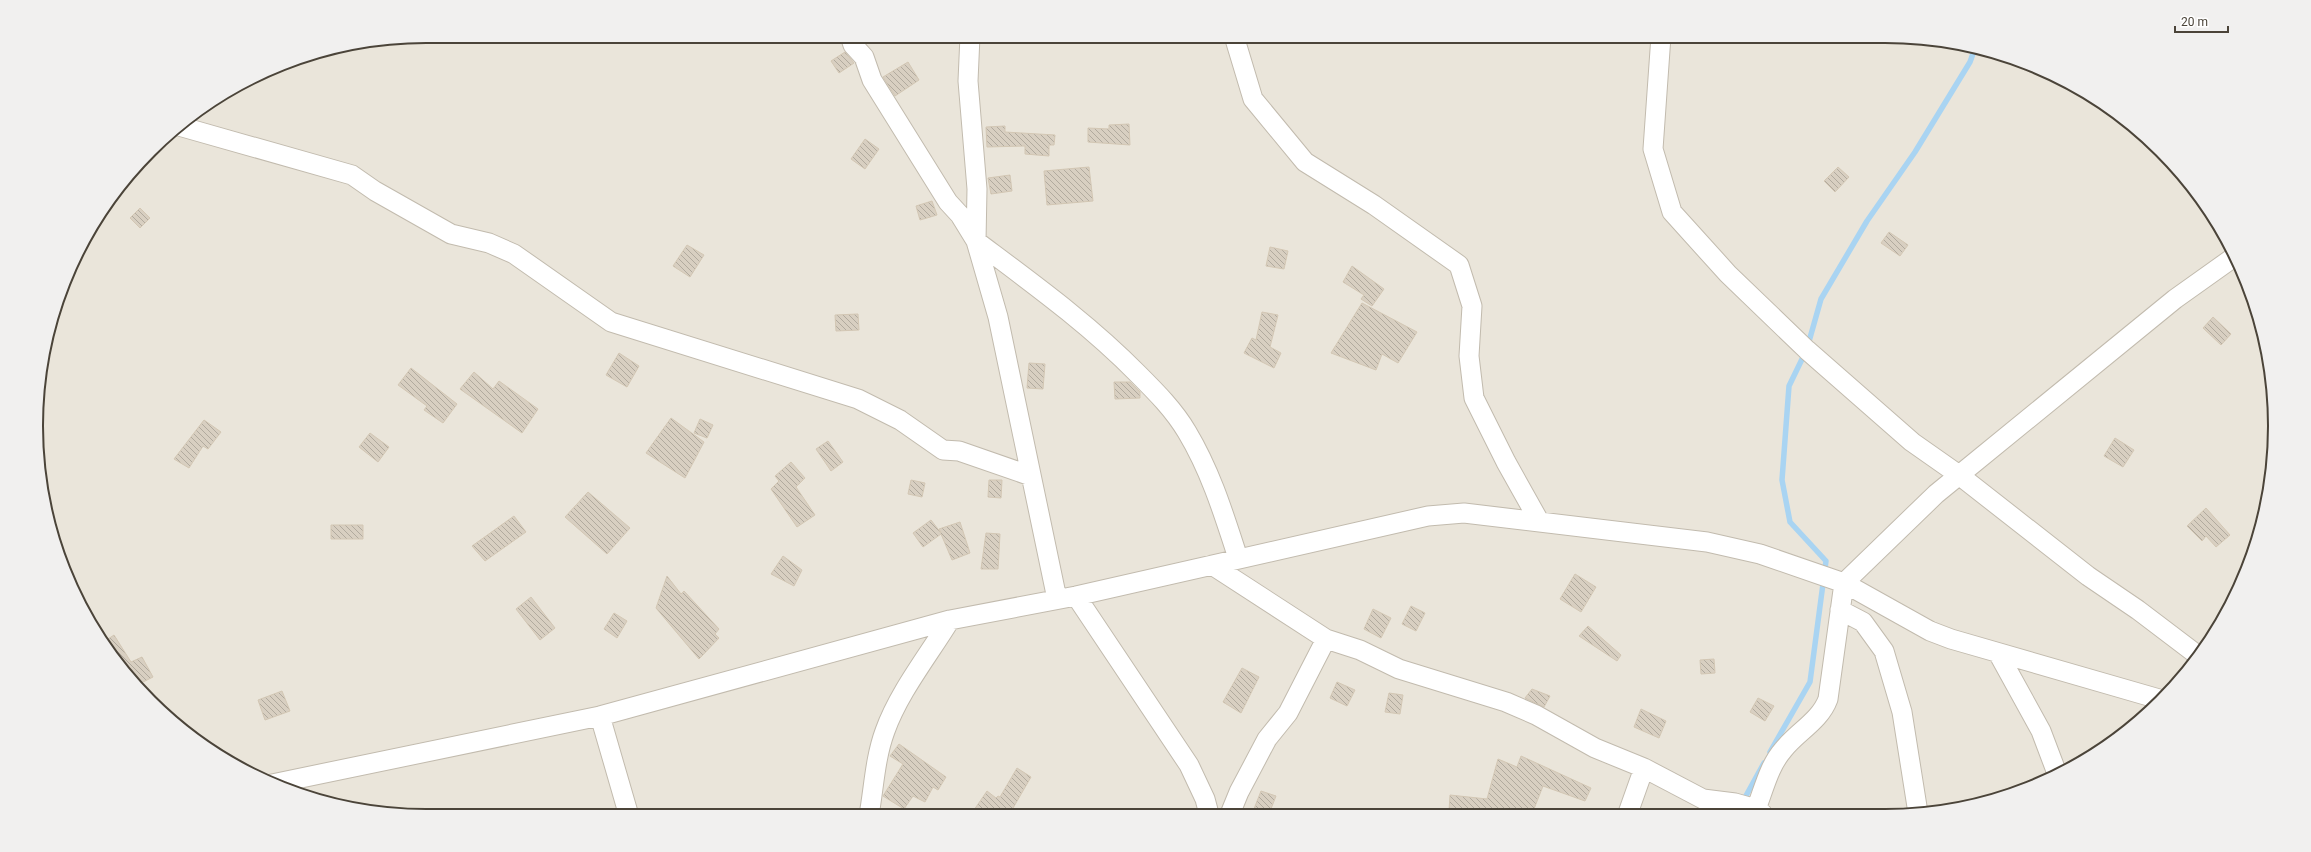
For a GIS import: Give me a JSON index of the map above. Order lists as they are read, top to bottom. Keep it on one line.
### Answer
{"scale_bar":"20 m"}
